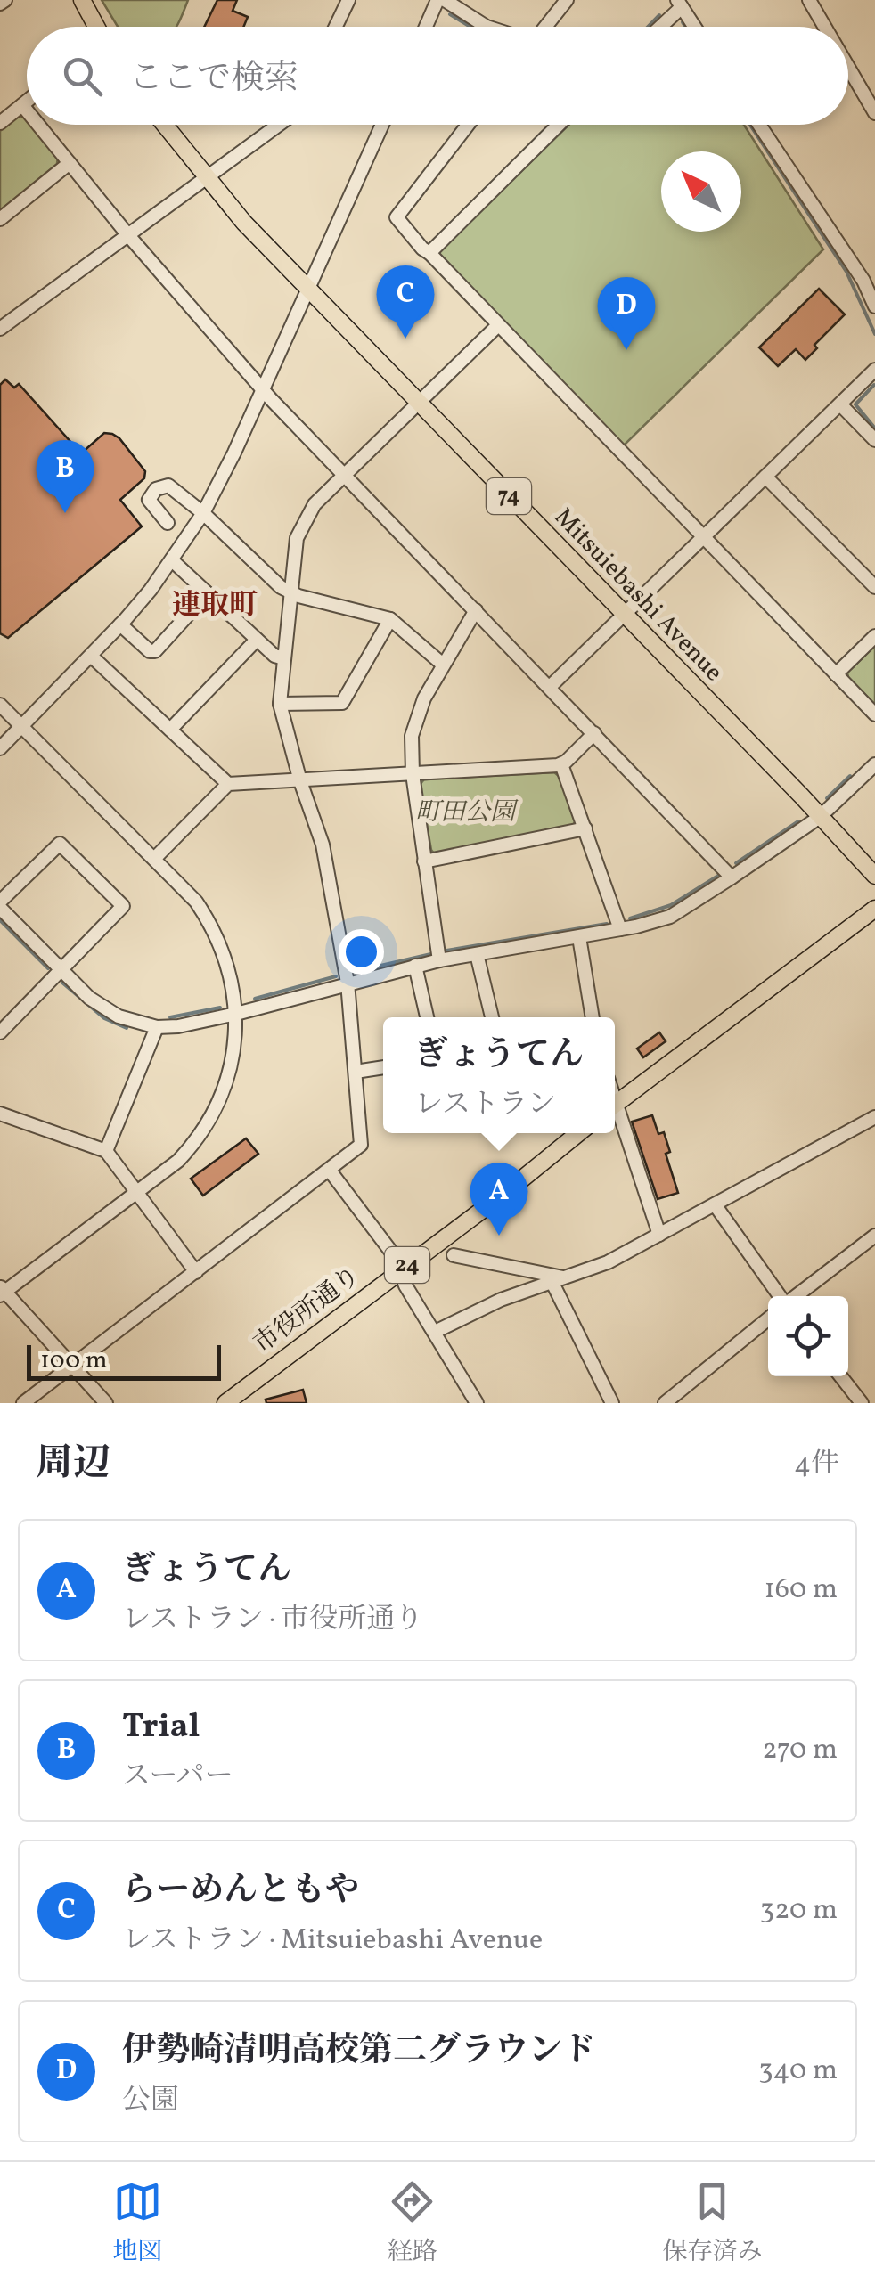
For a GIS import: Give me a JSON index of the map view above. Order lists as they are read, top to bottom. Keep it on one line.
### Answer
{"streets":{"main road":["74","Mitsuiebashi Avenue","24","市役所通り"]},"districts":["連取町"],"parks":["町田公園"],"scale_bar":"100 m","north":"top left","page":{"search":"ここで検索","pins":["C","D","B","A"],"popup":["ぎょうてん","レストラン"],"scale":"100 m","heading":["周辺","4件"],"list":[{"mark":"A","name":"ぎょうてん","note":"レストラン · 市役所通り","value":"160 m"},{"mark":"B","name":"Trial","note":"スーパー","value":"270 m"},{"mark":"C","name":"らーめんともや","note":"レストラン · Mitsuiebashi Avenue","value":"320 m"},{"mark":"D","name":"伊勢崎清明高校第二グラウンド","note":"公園","value":"340 m"}],"nav":["地図","経路","保存済み"]}}
